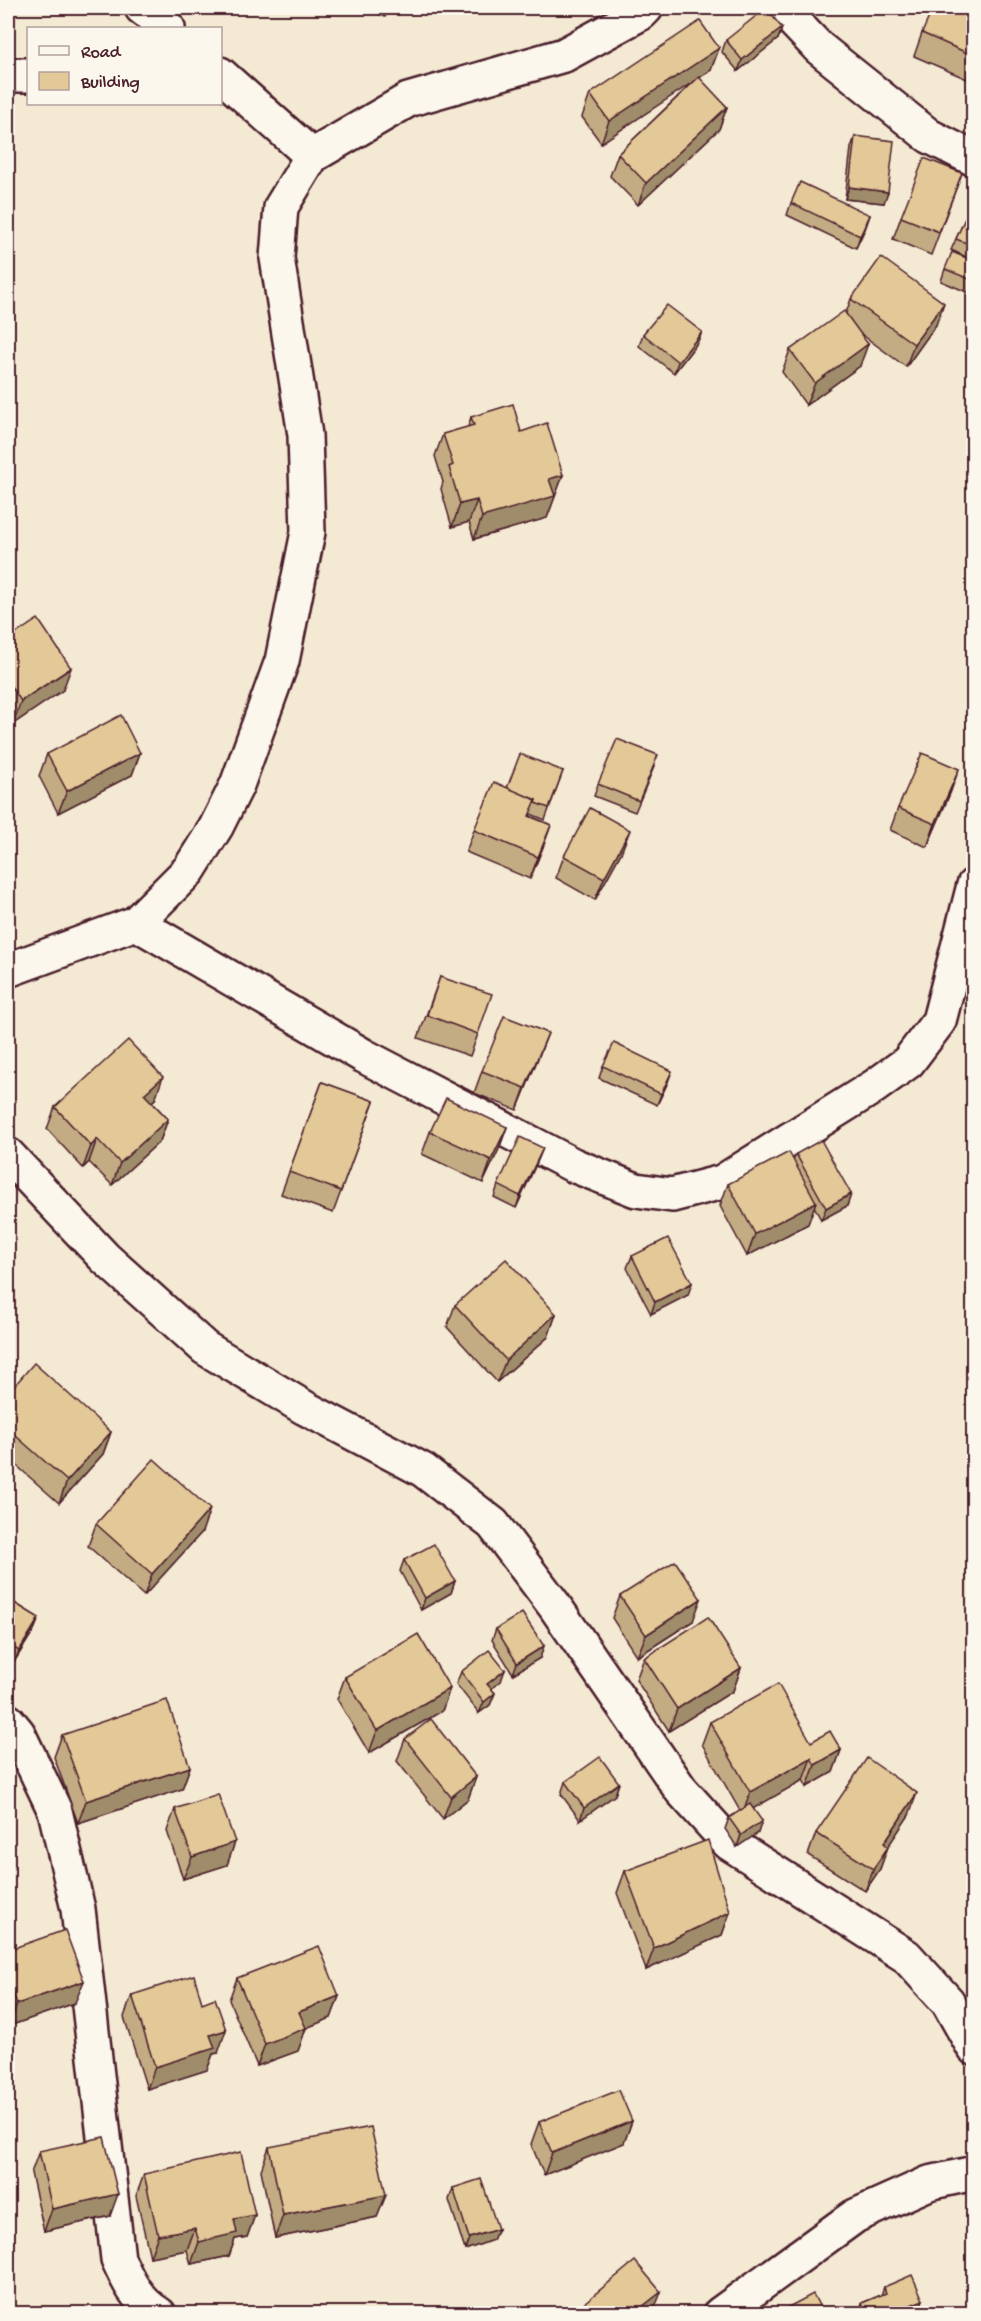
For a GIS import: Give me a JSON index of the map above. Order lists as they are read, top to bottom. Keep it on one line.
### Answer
{"legend":["Road","Building"]}
